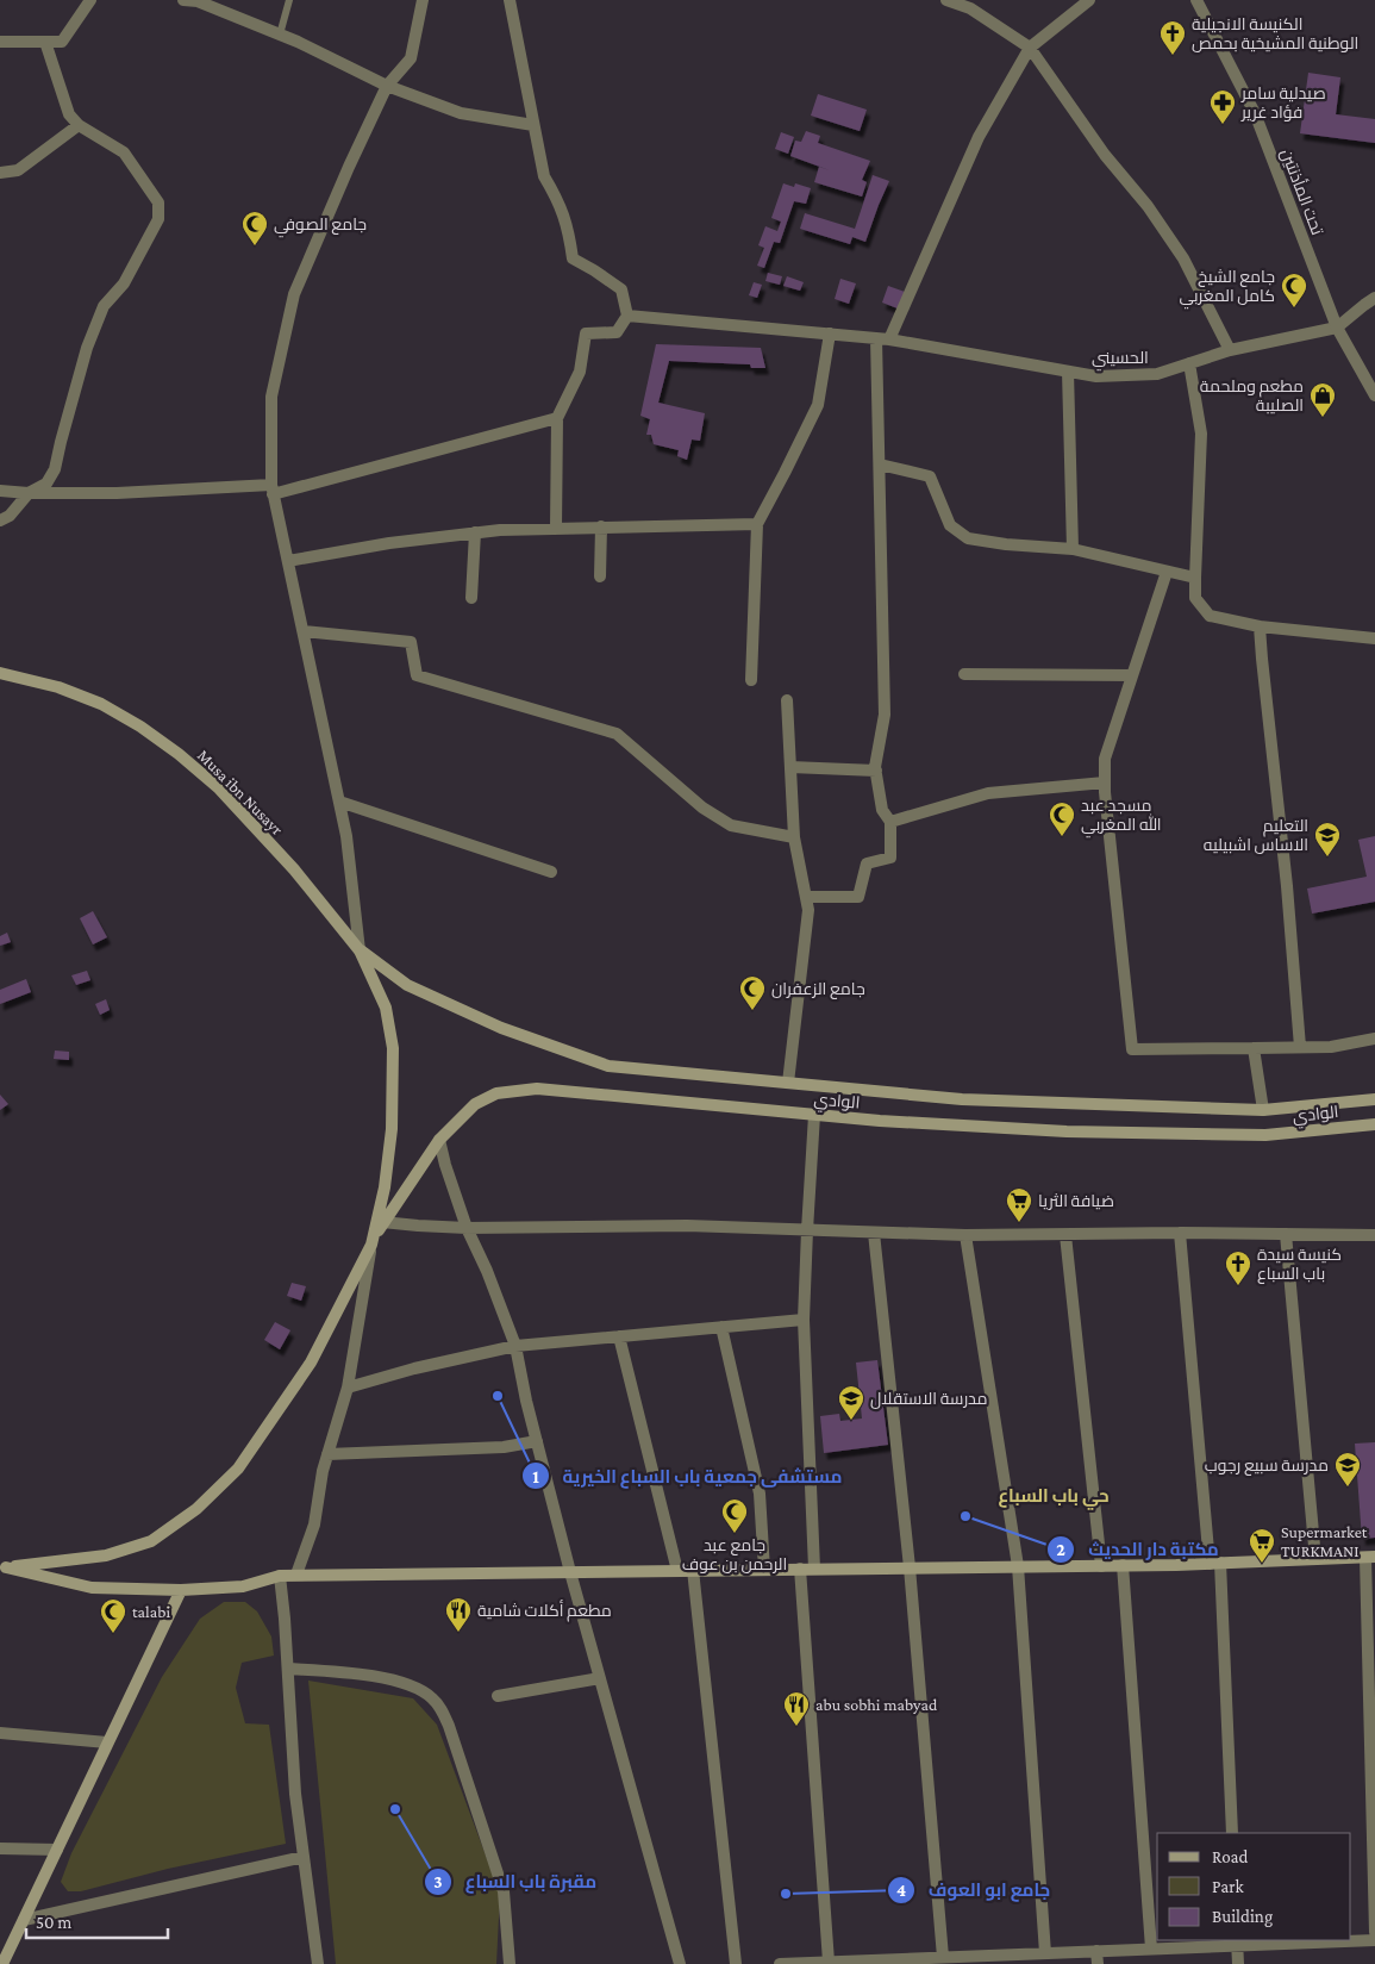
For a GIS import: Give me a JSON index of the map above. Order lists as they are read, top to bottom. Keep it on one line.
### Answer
{"streets":{"main road":["Musa ibn Nusayr","الوادي"],"street":["تحت المأذنتين","الحسيني"]},"crossings":[["تحت المأذنتين","الحسيني"],["Musa ibn Nusayr","الوادي"]],"districts":["حي باب السباع"],"places":{"church":["الكنيسة الانجيلية الوطنية المشيخية بحمص","كنيسة سيدة باب السباع"],"pharmacy":["صيدلية سامر فؤاد غرير"],"mosque":["جامع الصوفي","جامع الشيخ كامل المغربي","مسجد عبد الله المغربي","جامع الزعفران","جامع عبد الرحمن بن عوف","talabi"],"shop":["مطعم وملحمة الصليبة"],"school or university":["التعلیم الاساس اشبیلیه","مدرسة الاستقلال","مدرسة سبيع رجوب"],"supermarket":["ضيافة الثريا","Supermarket TURKMANI"],"other":["مستشفى جمعية باب السباع الخيرية","مكتبة دار الحديث","مقبرة باب السباع","جامع ابو العوف"],"restaurant":["مطعم أكلات شامية","abu sobhi mabyad"]},"legend":["Road","Park","Building"],"scale_bar":"50 m"}
